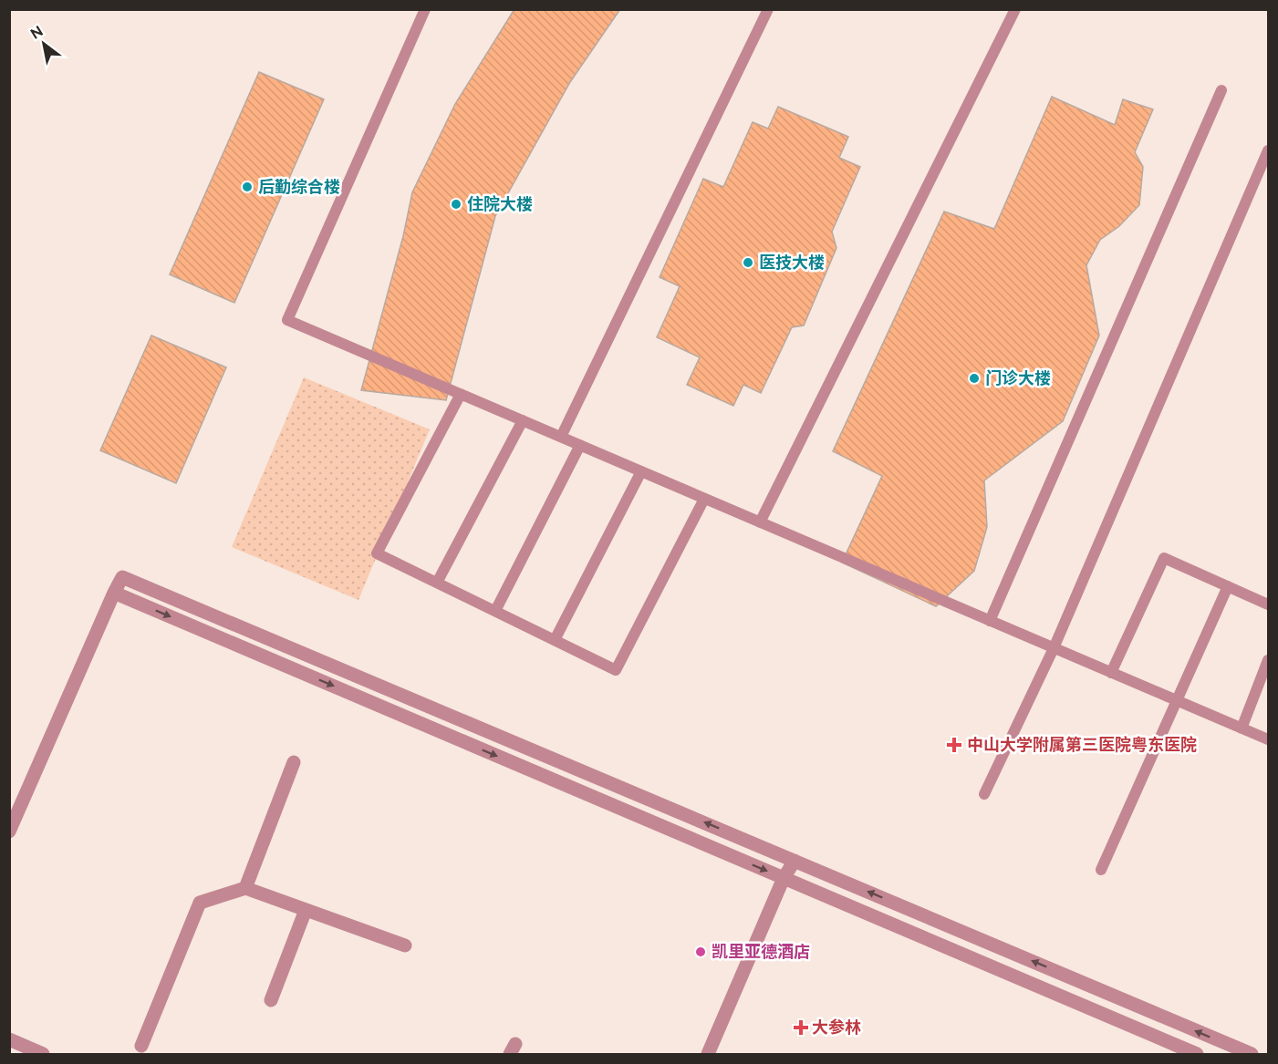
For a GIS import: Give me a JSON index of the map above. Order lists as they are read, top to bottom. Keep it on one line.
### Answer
{"places":{"other":["后勤综合楼","住院大楼","医技大楼","门诊大楼","凯里亚德酒店"],"health":["中山大学附属第三医院粤东医院","大参林"]},"north":"top left"}
